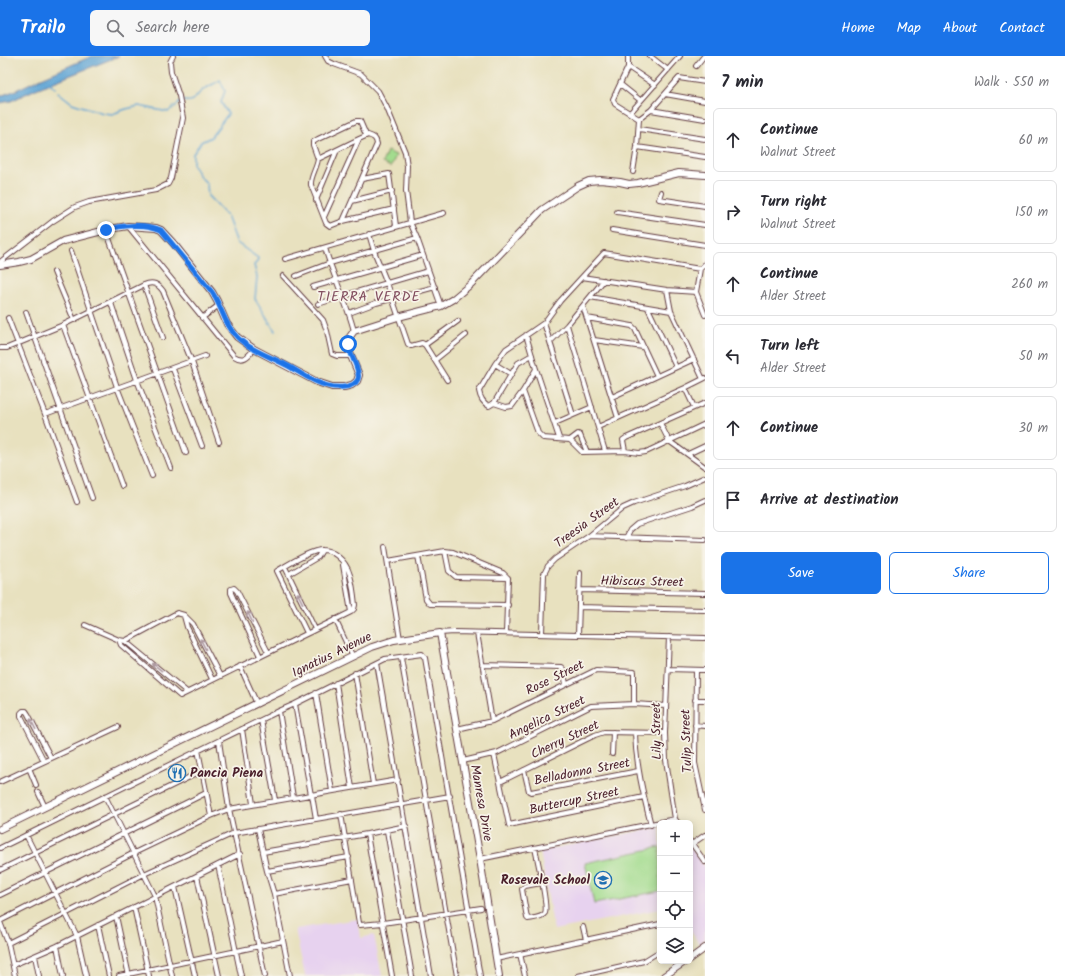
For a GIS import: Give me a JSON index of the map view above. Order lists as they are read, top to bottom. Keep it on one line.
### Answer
{"streets":{"street":["Treesia Street","Hibiscus Street","Ignatius Avenue","Rose Street","Angelica Street","Lily Street","Cherry Street","Tulip Street","Belladonna Street","Buttercup Street","Manresa Drive"]},"crossings":[["Treesia Street","Ignatius Avenue"],["Ignatius Avenue","Lily Street"],["Ignatius Avenue","Manresa Drive"],["Rose Street","Angelica Street"],["Rose Street","Manresa Drive"],["Angelica Street","Lily Street"],["Angelica Street","Manresa Drive"],["Lily Street","Cherry Street"],["Cherry Street","Belladonna Street"],["Cherry Street","Buttercup Street"]],"districts":["TIERRA VERDE"],"places":{"restaurant":["Pancia Piena"],"school or university":["Rosevale School"]},"page":{"header":"Trailo","search":"Search here","nav":["Home","Map","About","Contact"],"heading":["7 min","Walk · 550 m"],"list":[["Continue","Walnut Street","60 m"],["Turn right","Walnut Street","150 m"],["Continue","Alder Street","260 m"],["Turn left","Alder Street","50 m"],["Continue","30 m"],"Arrive at destination"],"buttons":["Save","Share"],"map_buttons":["+","−"]}}
